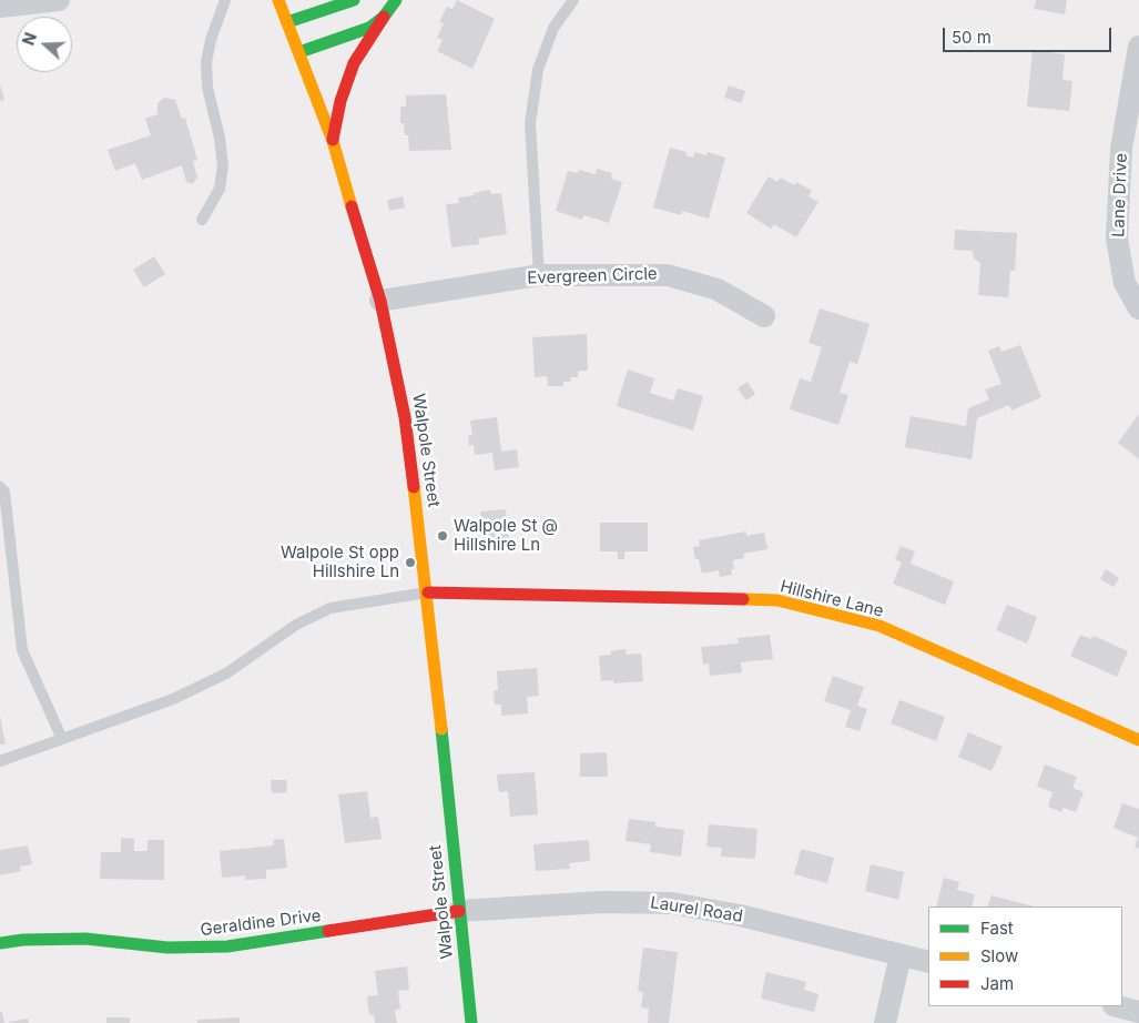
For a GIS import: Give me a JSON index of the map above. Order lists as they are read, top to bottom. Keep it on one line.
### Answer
{"streets":{"main road":["Walpole Street","Hillshire Lane","Geraldine Drive"],"street":["Lane Drive","Evergreen Circle","Laurel Road"]},"crossings":[["Evergreen Circle","Walpole Street"],["Walpole Street","Hillshire Lane"],["Walpole Street","Laurel Road"],["Walpole Street","Geraldine Drive"],["Laurel Road","Geraldine Drive"]],"places":["Walpole St @ Hillshire Ln","Walpole St opp Hillshire Ln"],"legend":["Fast","Slow","Jam"],"scale_bar":"50 m","north":"left"}
